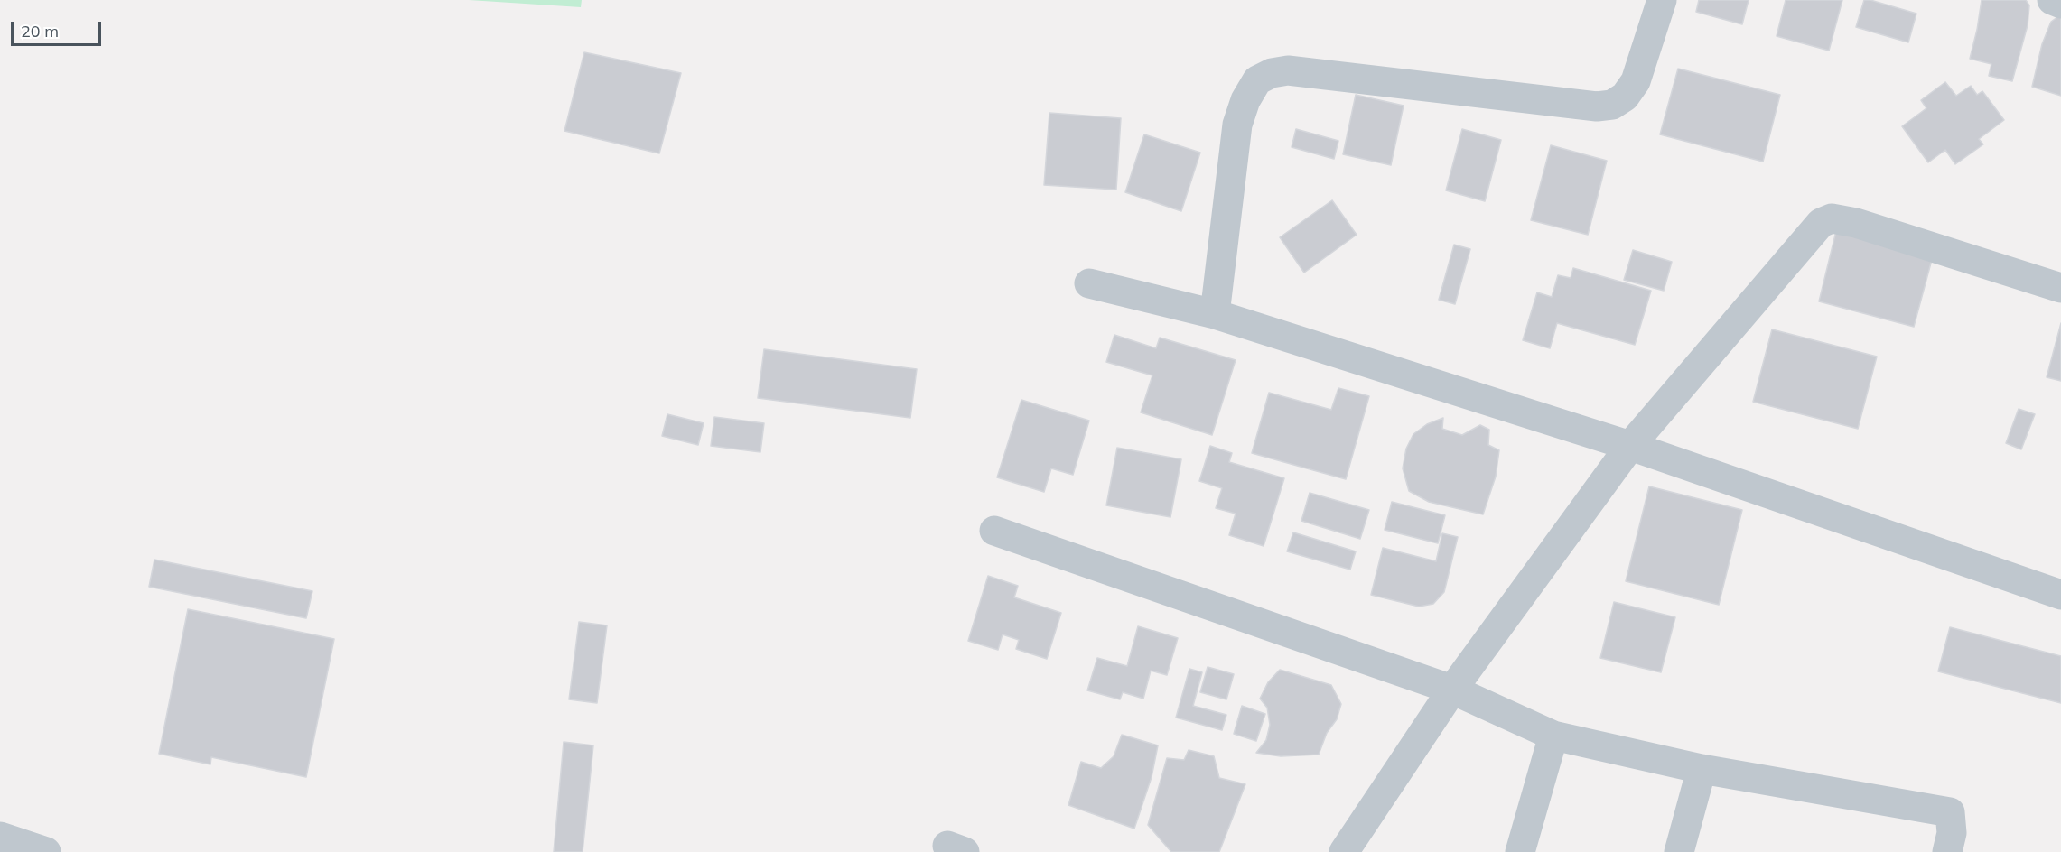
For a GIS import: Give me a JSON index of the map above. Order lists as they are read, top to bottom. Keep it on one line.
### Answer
{"scale_bar":"20 m"}
